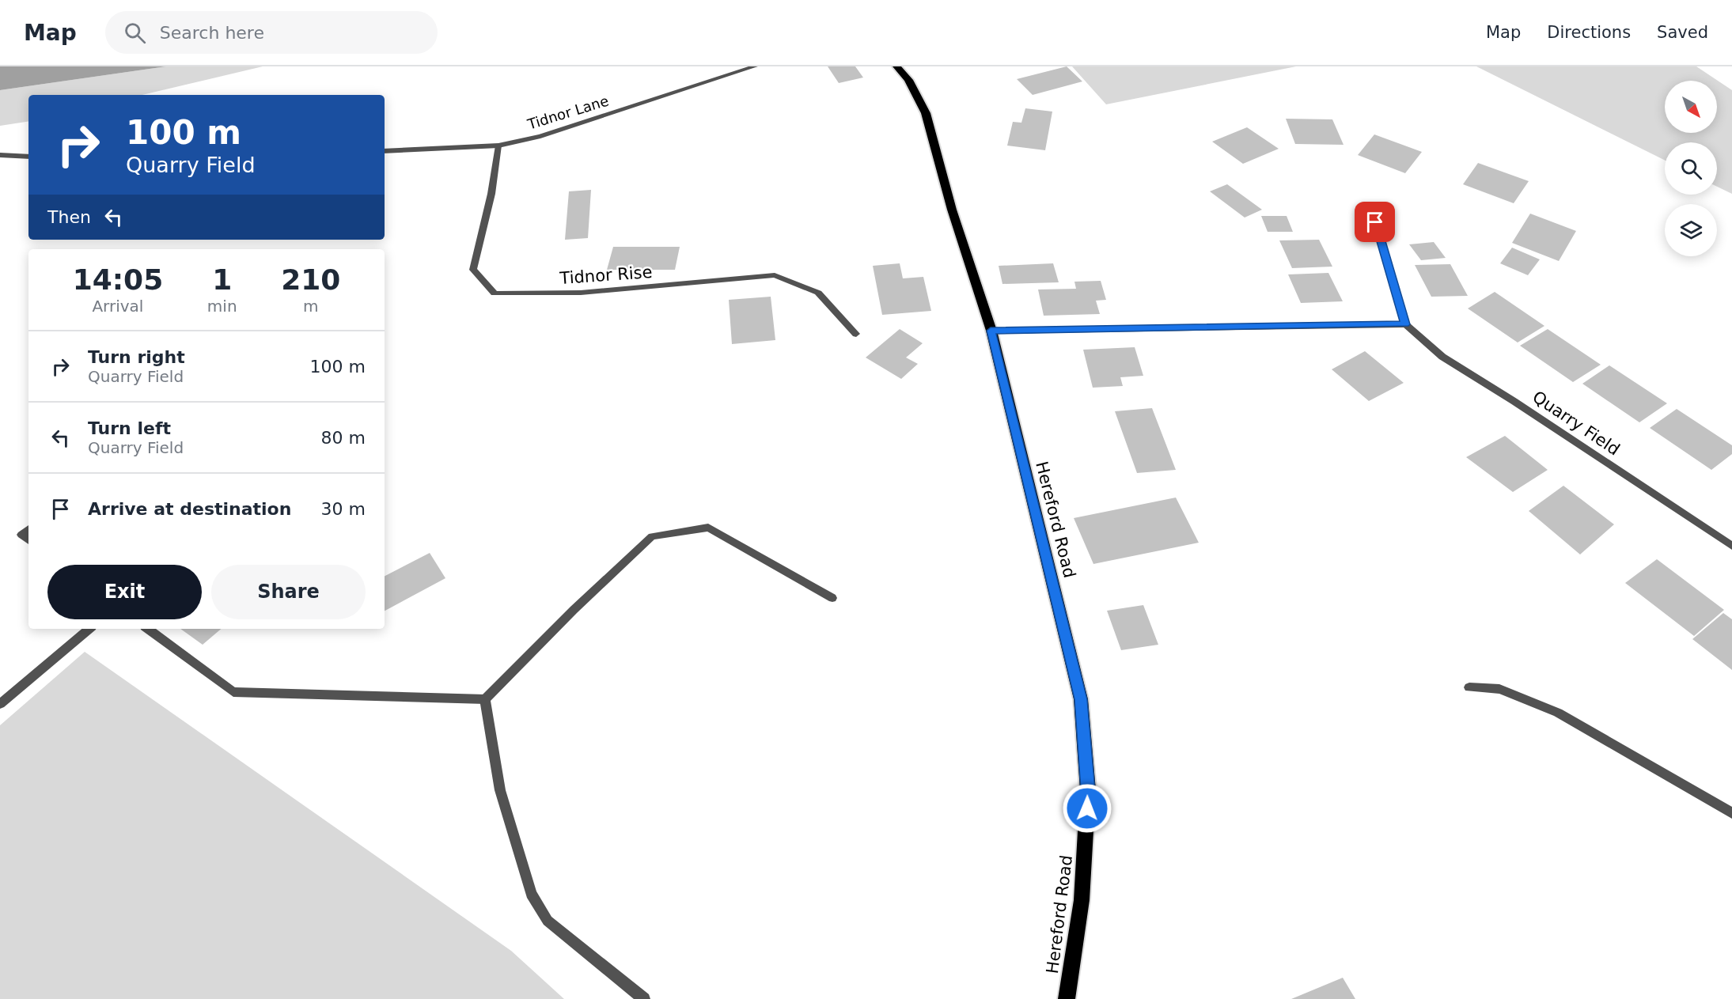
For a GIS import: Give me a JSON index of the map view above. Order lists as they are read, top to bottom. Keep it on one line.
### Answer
{"streets":{"highway":["Hereford Road"],"street":["Tidnor Lane","Tidnor Rise","Quarry Field"]},"crossings":[["Tidnor Lane","Tidnor Rise"]],"north":"bottom right","page":{"header":"Map","search":"Search here","nav":["Map","Directions","Saved"],"turn":["100 m","Quarry Field"],"then":"Then","eta":["14:05","Arrival","1","min","210","m"],"list":[{"name":"Turn right","note":"Quarry Field","value":"100 m"},{"name":"Turn left","note":"Quarry Field","value":"80 m"},{"name":"Arrive at destination","value":"30 m"}],"buttons":["Exit","Share"]}}
